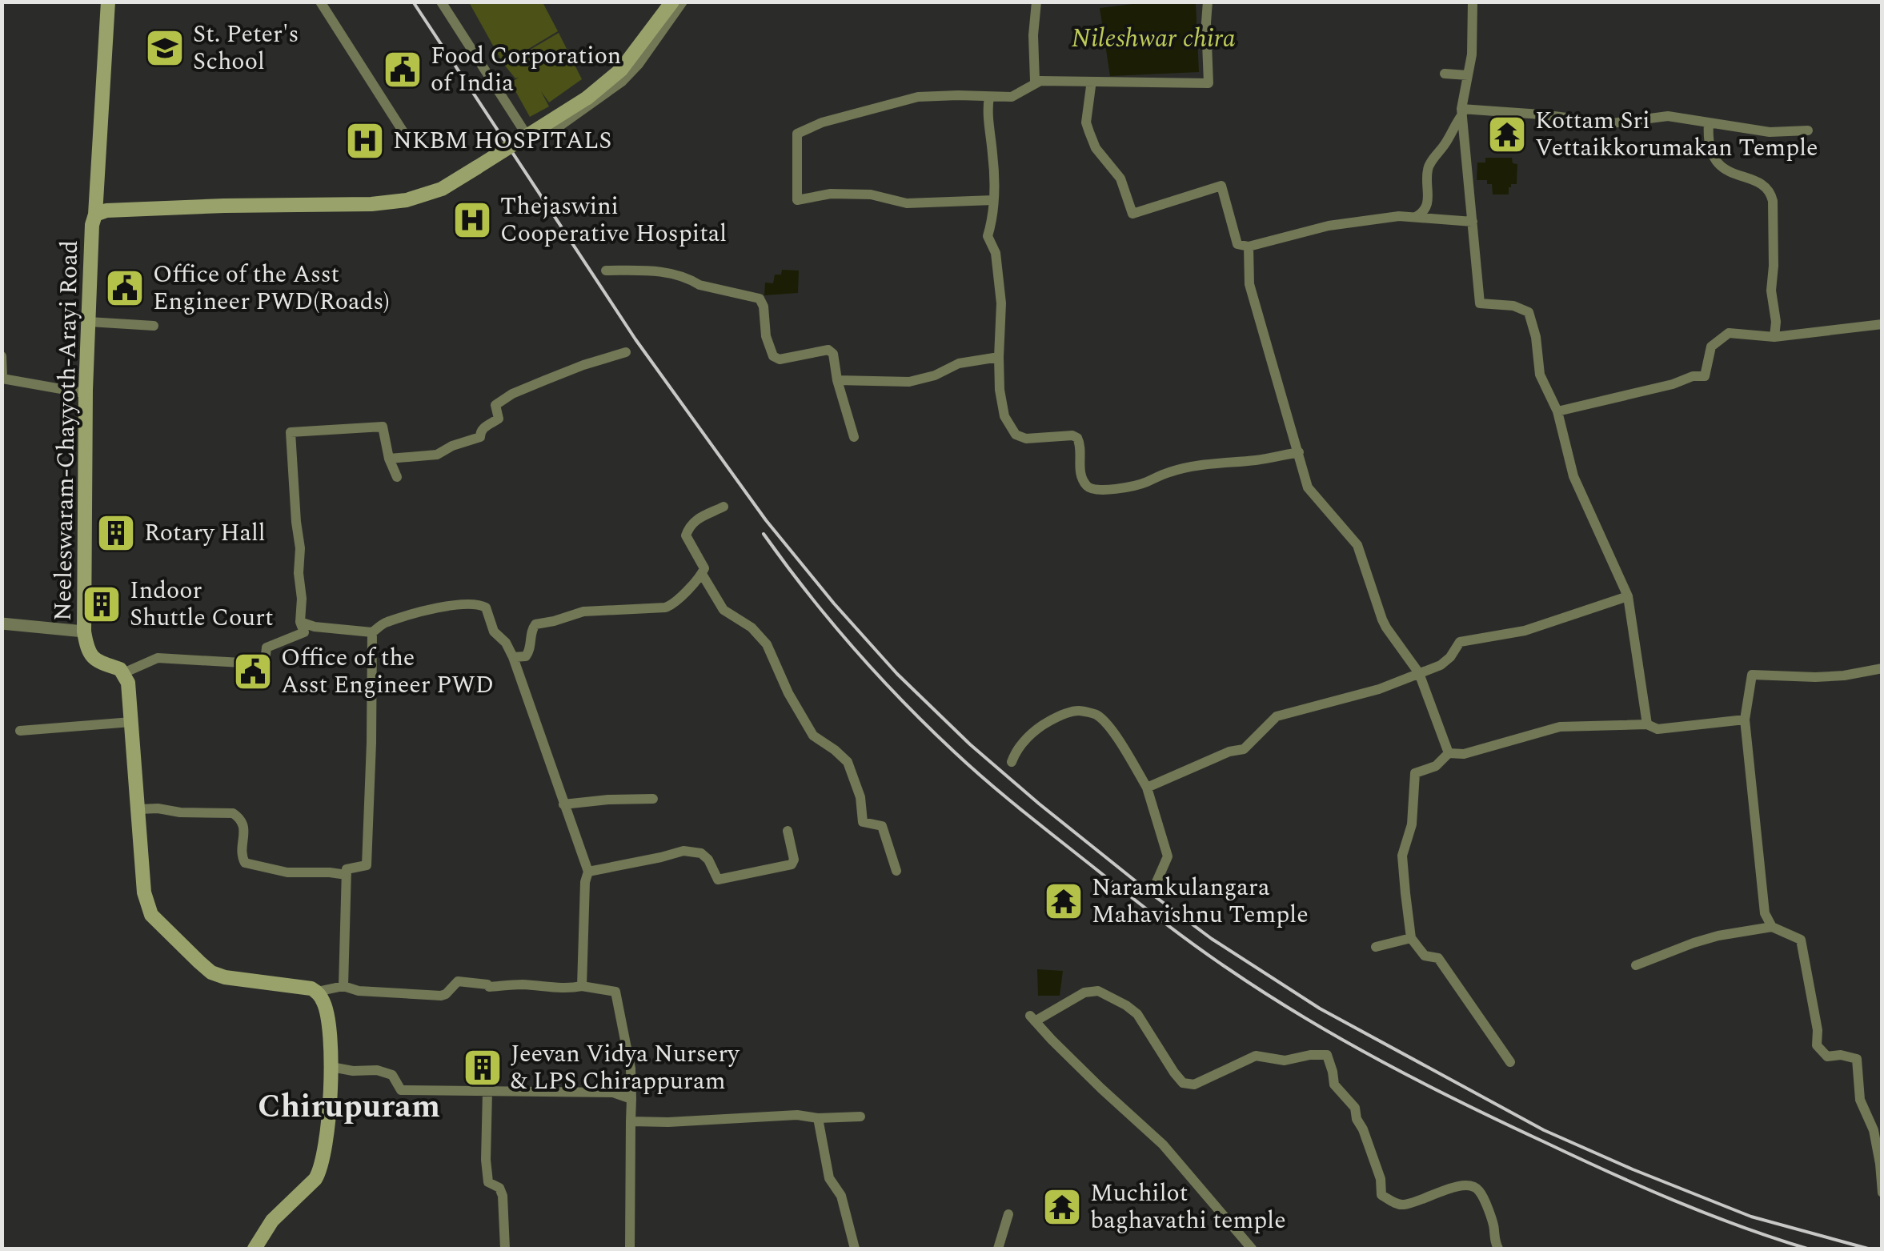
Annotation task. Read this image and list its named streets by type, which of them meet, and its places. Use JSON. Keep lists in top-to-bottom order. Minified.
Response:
{"streets":{"main road":["Neeleswaram-Chayyoth-Arayi Road"]},"districts":["Chirupuram"],"water":["Nileshwar chira"],"places":{"school or university":["St. Peter's School"],"public building":["Food Corporation of India","Office of the Asst Engineer PWD(Roads)","Office of the Asst Engineer PWD"],"temple":["Kottam Sri Vettaikkorumakan Temple","Naramkulangara Mahavishnu Temple","Muchilot baghavathi temple"],"hospital":["NKBM HOSPITALS","Thejaswini Cooperative Hospital"],"building":["Rotary Hall","Indoor Shuttle Court","Jeevan Vidya Nursery & LPS Chirappuram"]}}
